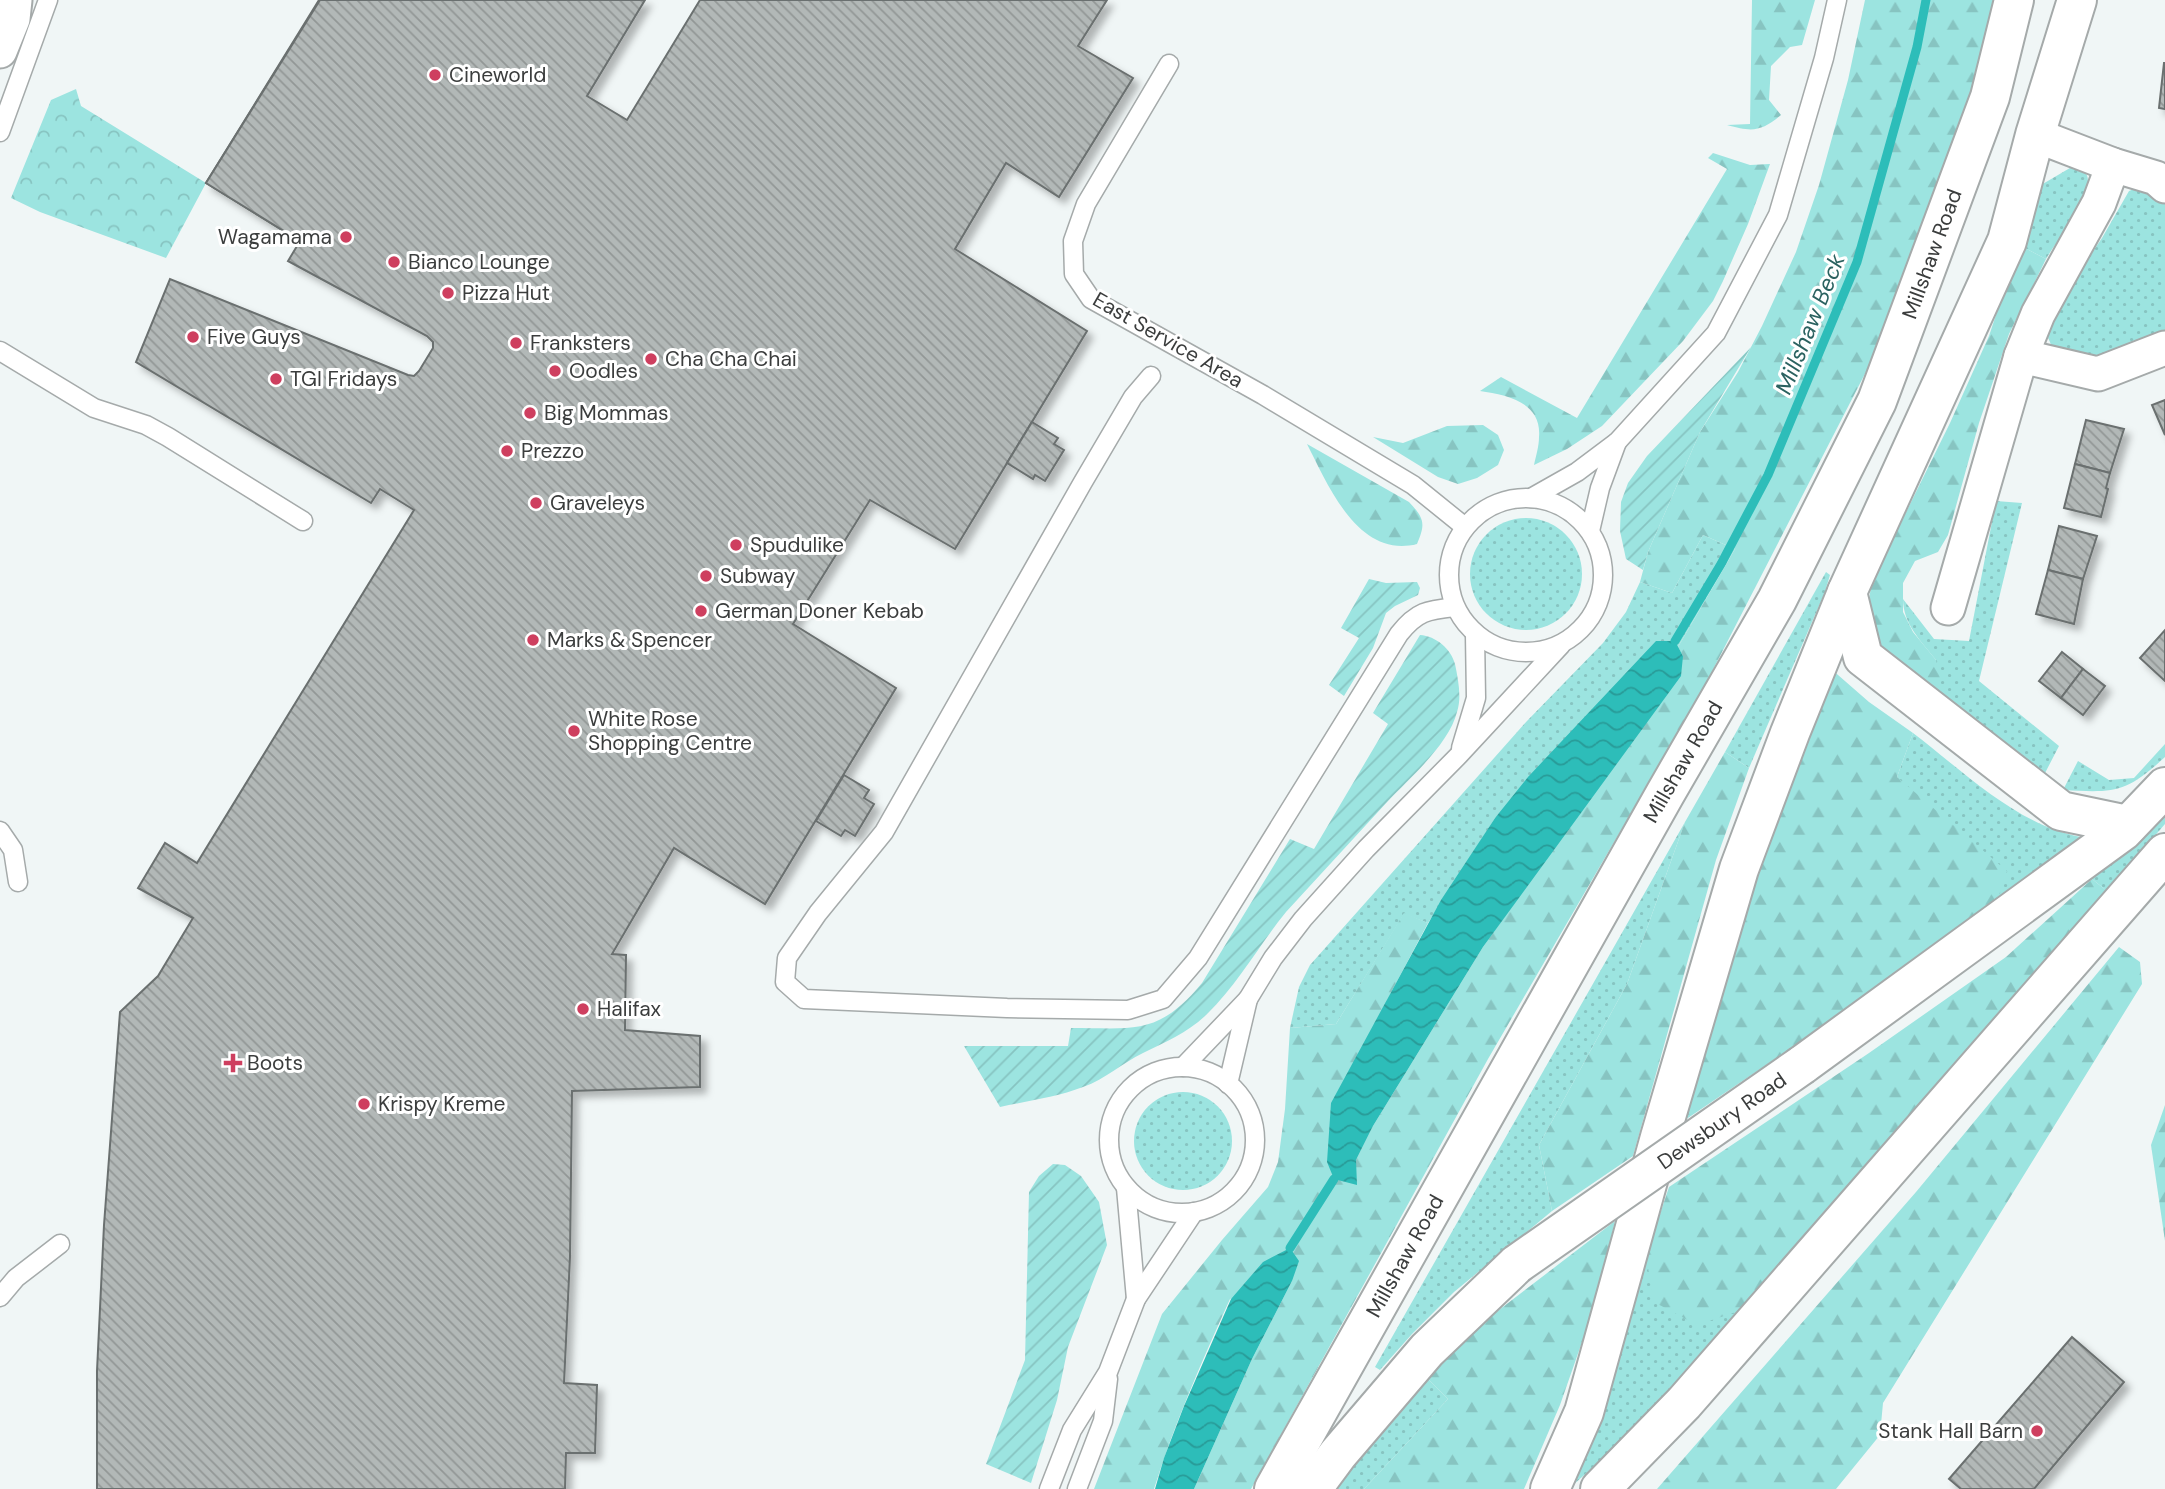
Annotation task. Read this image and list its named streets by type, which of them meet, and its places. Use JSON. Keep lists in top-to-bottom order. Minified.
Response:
{"streets":{"main road":["Millshaw Road","Dewsbury Road"],"lane":["East Service Area"]},"water":["Millshaw Beck"],"places":{"other":["Cineworld","Wagamama","Bianco Lounge","Pizza Hut","Five Guys","Franksters","Cha Cha Chai","Oodles","TGI Fridays","Big Mommas","Prezzo","Graveleys","Spudulike","Subway","German Doner Kebab","Marks & Spencer","White Rose Shopping Centre","Halifax","Krispy Kreme","Stank Hall Barn"],"health":["Boots"]}}
